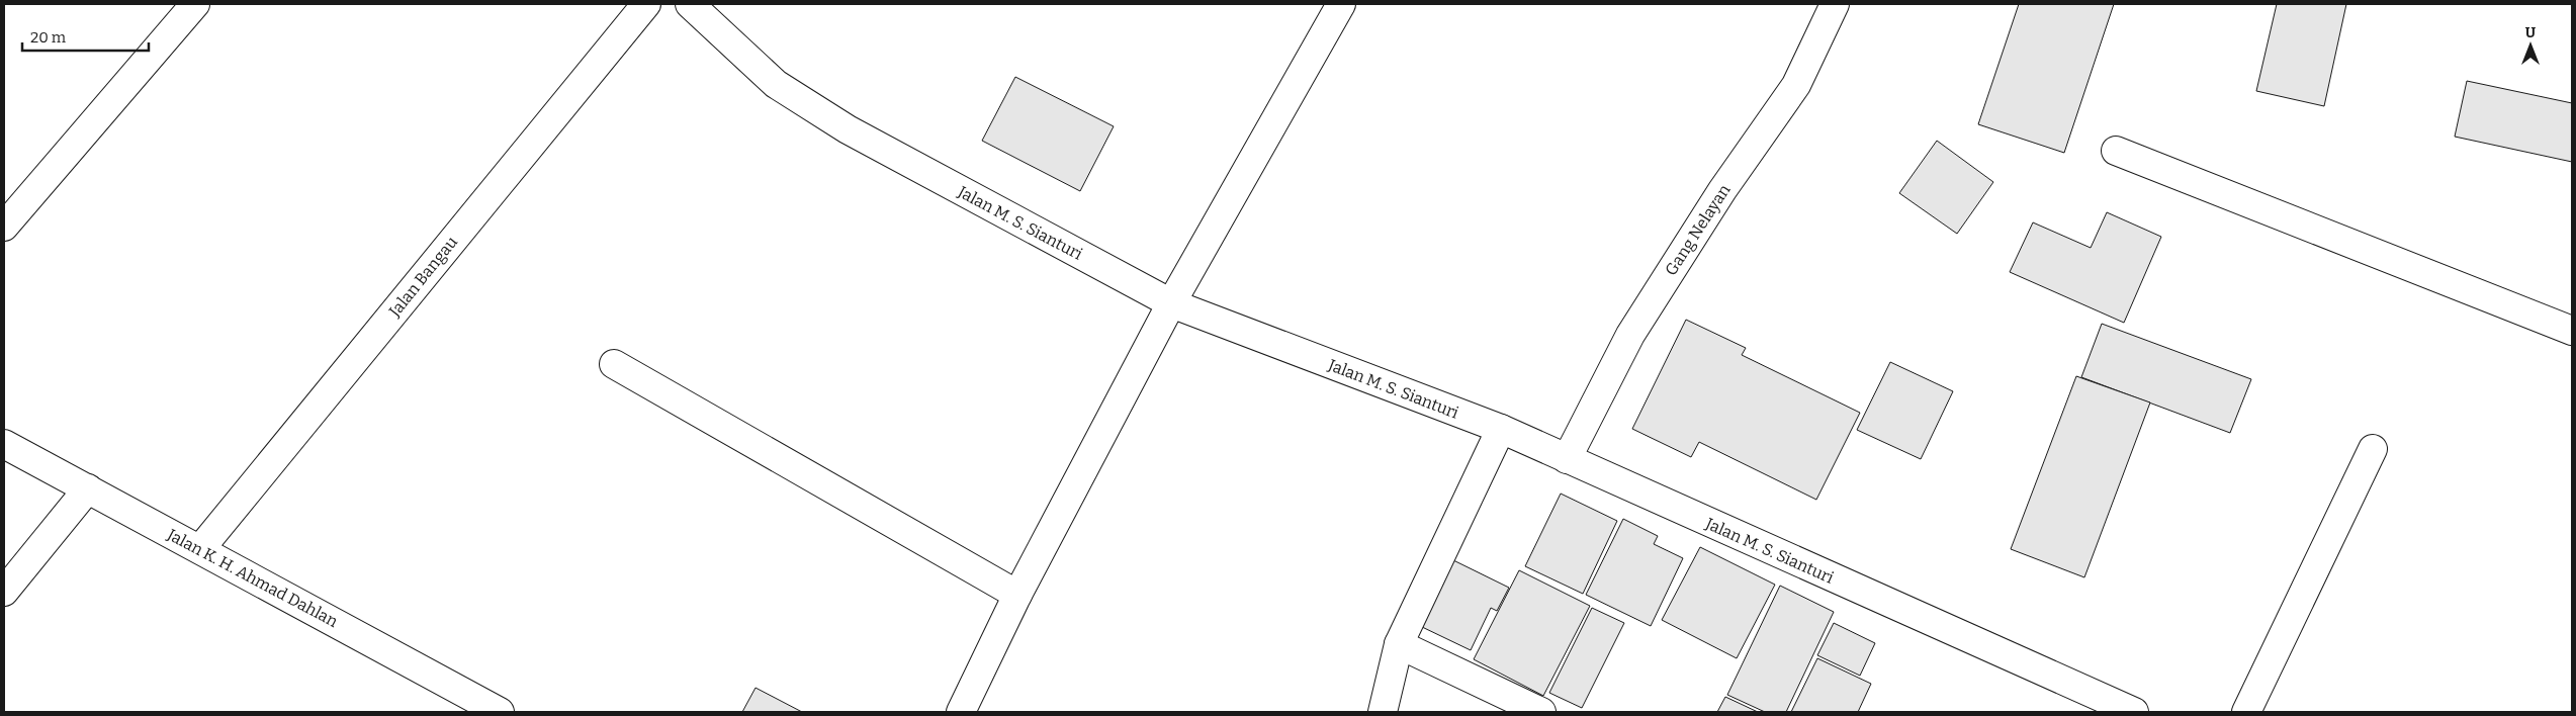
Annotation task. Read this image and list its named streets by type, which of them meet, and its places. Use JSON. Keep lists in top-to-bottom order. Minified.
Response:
{"streets":{"street":["Jalan M. S. Sianturi","Gang Nelayan","Jalan Bangau","Jalan K. H. Ahmad Dahlan"]},"crossings":[["Jalan M. S. Sianturi","Gang Nelayan"],["Jalan Bangau","Jalan K. H. Ahmad Dahlan"]],"scale_bar":"20 m","north":"top"}
